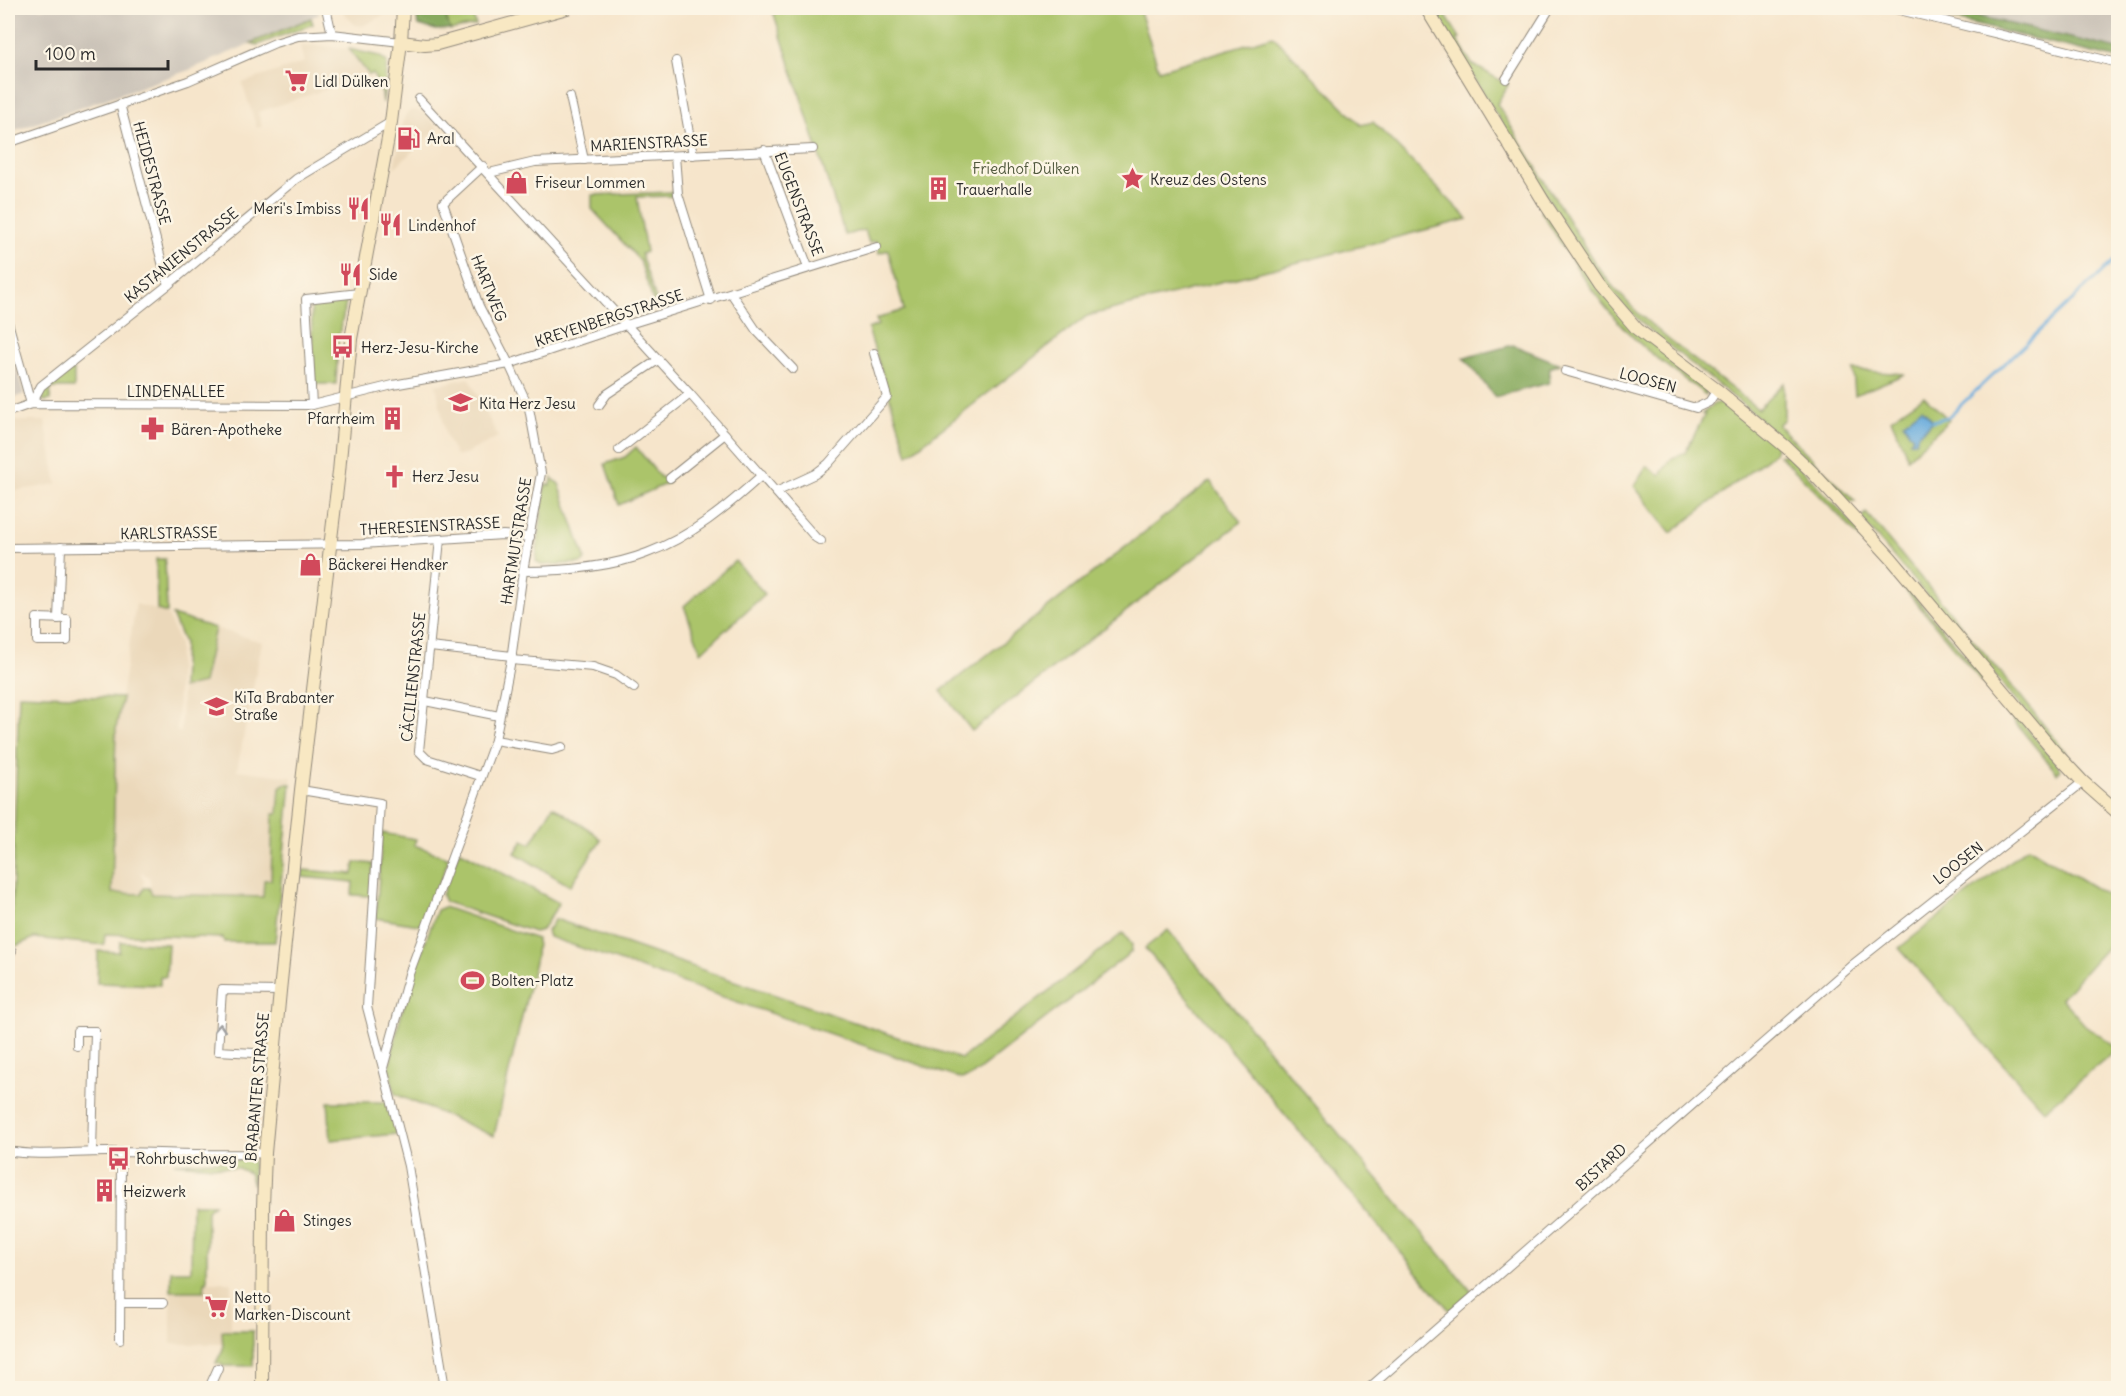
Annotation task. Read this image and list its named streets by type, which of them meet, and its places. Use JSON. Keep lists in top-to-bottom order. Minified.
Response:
{"streets":{"main road":["BRABANTER STRASSE"],"street":["MARIENSTRASSE","HEIDESTRASSE","EUGENSTRASSE","KASTANIENSTRASSE","HARTWEG","KREYENBERGSTRASSE","LOOSEN","LINDENALLEE","THERESIENSTRASSE","KARLSTRASSE","HARTMUTSTRASSE","CÄCILIENSTRASSE","BISTARD"]},"crossings":[["MARIENSTRASSE","EUGENSTRASSE"],["MARIENSTRASSE","HARTWEG"],["HEIDESTRASSE","KASTANIENSTRASSE"],["EUGENSTRASSE","KREYENBERGSTRASSE"],["KASTANIENSTRASSE","LINDENALLEE"],["KASTANIENSTRASSE","BRABANTER STRASSE"],["HARTWEG","KREYENBERGSTRASSE"],["HARTWEG","HARTMUTSTRASSE"],["KREYENBERGSTRASSE","LINDENALLEE"],["KREYENBERGSTRASSE","HARTMUTSTRASSE"],["KREYENBERGSTRASSE","BRABANTER STRASSE"],["LOOSEN","BISTARD"],["LINDENALLEE","BRABANTER STRASSE"],["THERESIENSTRASSE","KARLSTRASSE"],["THERESIENSTRASSE","HARTMUTSTRASSE"],["THERESIENSTRASSE","CÄCILIENSTRASSE"],["THERESIENSTRASSE","BRABANTER STRASSE"],["KARLSTRASSE","BRABANTER STRASSE"],["HARTMUTSTRASSE","CÄCILIENSTRASSE"]],"parks":["Friedhof Dülken"],"places":{"supermarket":["Lidl Dülken","Netto Marken-Discount"],"fuel station":["Aral"],"place":["Kreuz des Ostens"],"shop":["Friseur Lommen","Bäckerei Hendker","Stinges"],"building":["Trauerhalle","Pfarrheim","Heizwerk"],"restaurant":["Meri's Imbiss","Lindenhof","Side"],"bus stop":["Herz-Jesu-Kirche","Rohrbuschweg"],"school or university":["Kita Herz Jesu","KiTa Brabanter Straße"],"pharmacy":["Bären-Apotheke"],"church":["Herz Jesu"],"sports":["Bolten-Platz"]},"scale_bar":"100 m"}
